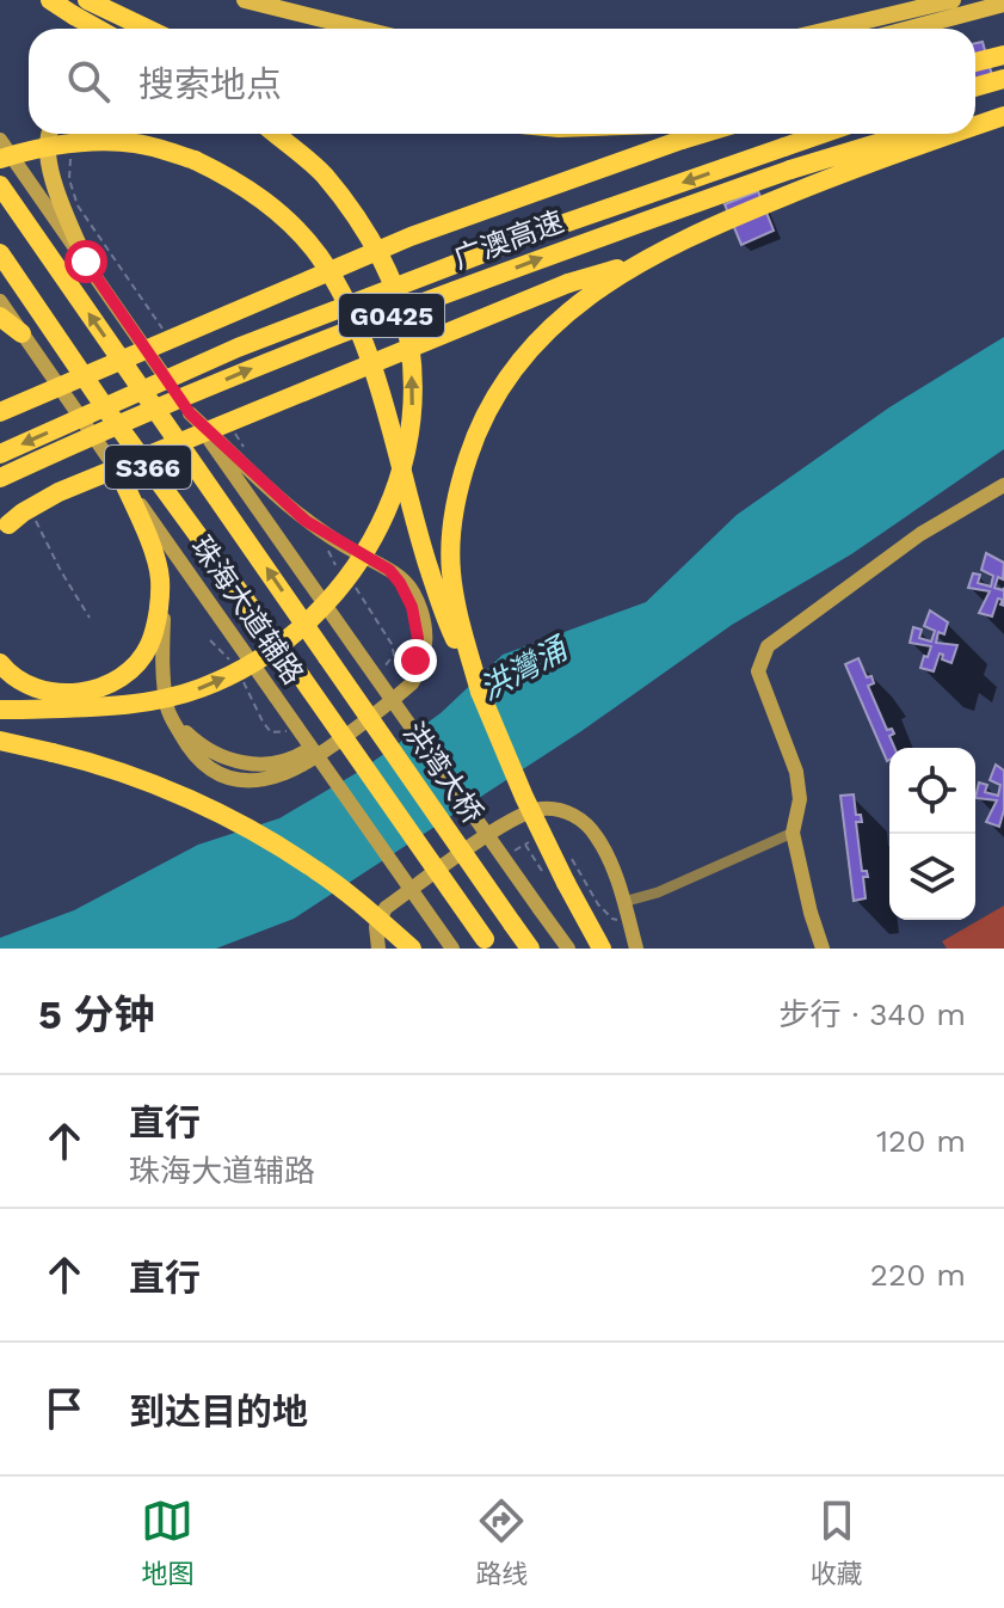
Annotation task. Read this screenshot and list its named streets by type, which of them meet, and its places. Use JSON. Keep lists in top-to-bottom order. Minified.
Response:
{"streets":{"highway":["广澳高速","G0425","S366","洪湾大桥"],"main road":["珠海大道辅路"]},"water":["洪灣涌"],"page":{"search":"搜索地点","heading":["5 分钟","步行 · 340 m"],"list":[["直行","珠海大道辅路","120 m"],["直行","220 m"],"到达目的地"],"nav":["地图","路线","收藏"]}}
